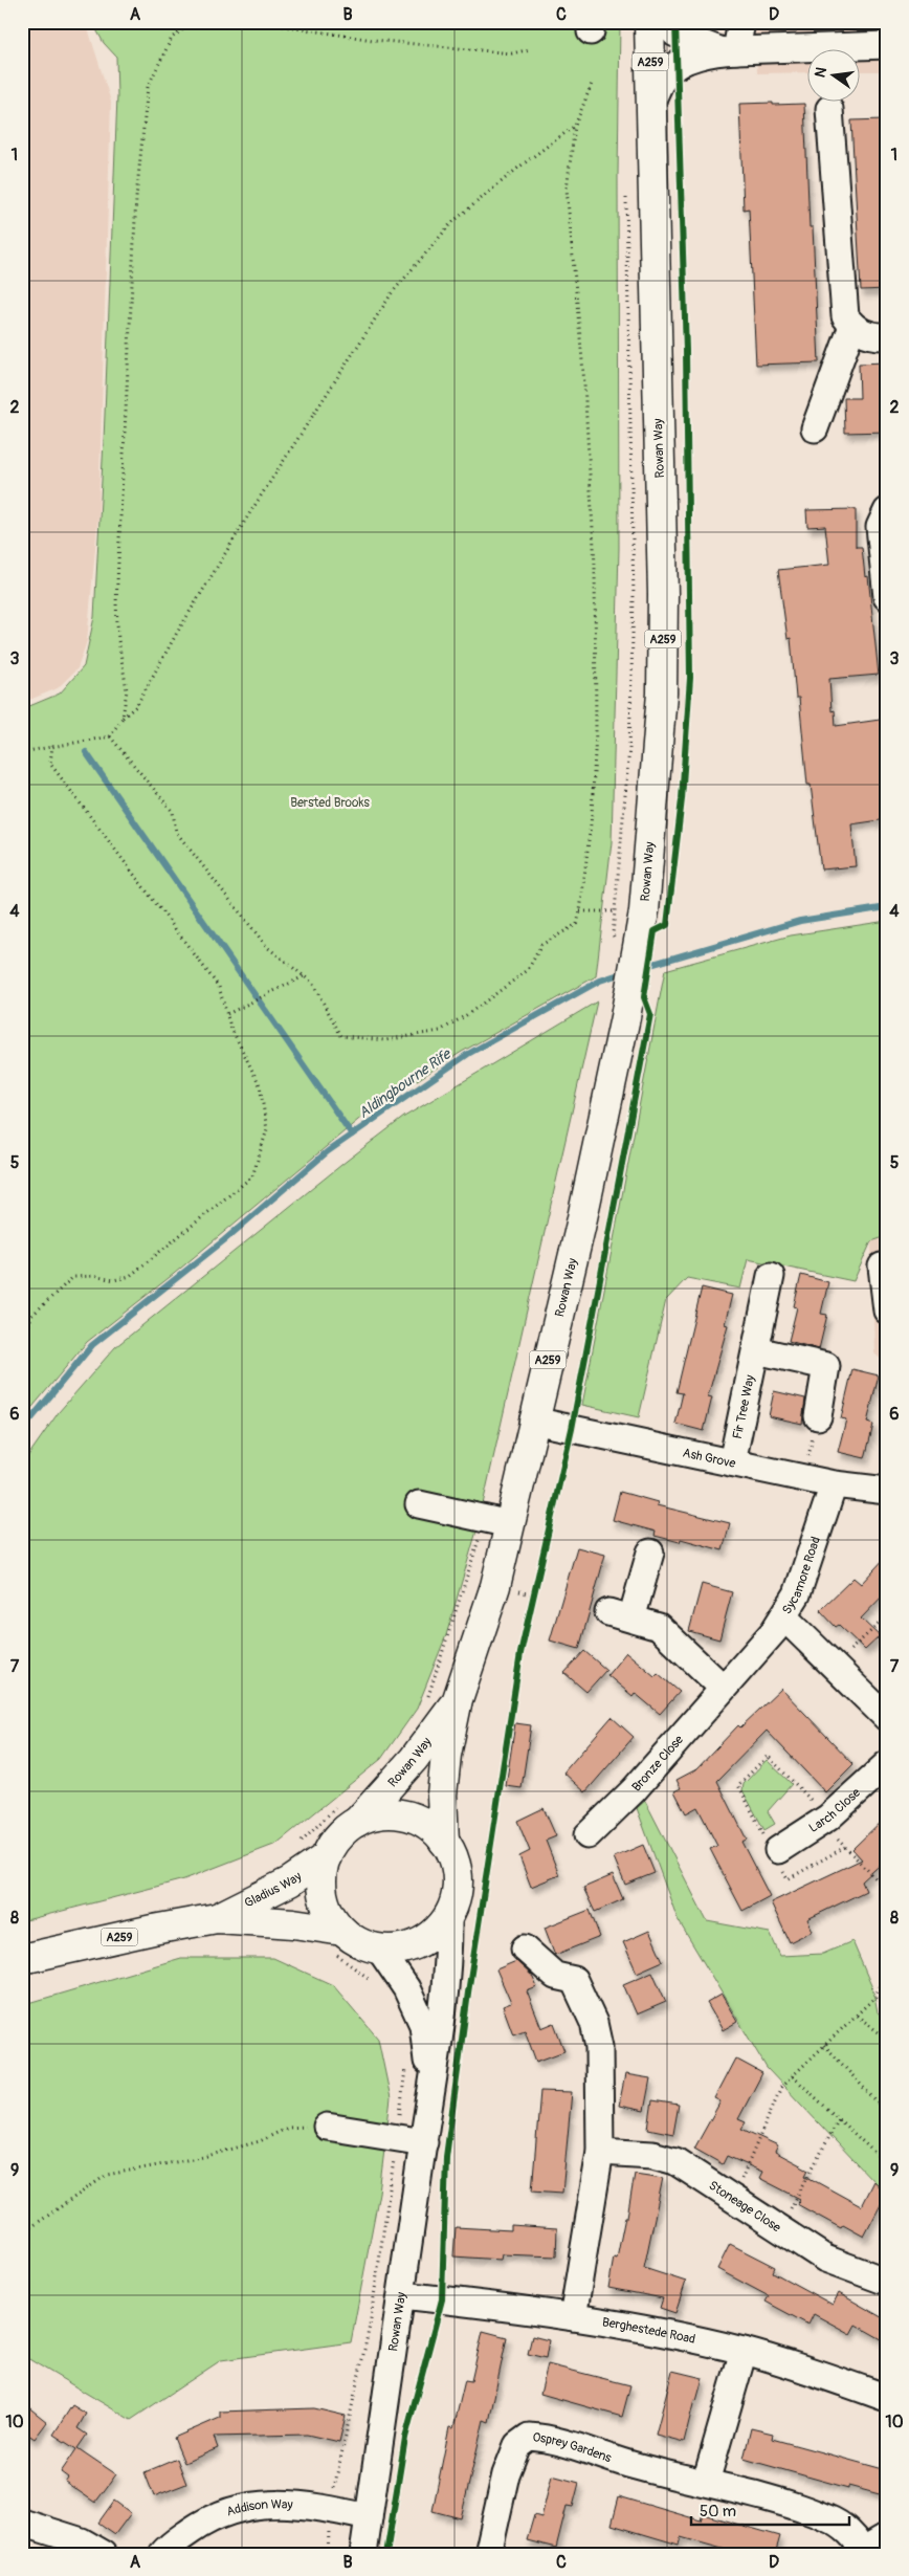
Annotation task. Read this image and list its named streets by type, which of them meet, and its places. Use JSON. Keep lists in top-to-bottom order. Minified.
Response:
{"streets":{"highway":["A259","Rowan Way","Gladius Way"],"street":["Fir Tree Way","Ash Grove","Sycamore Road","Bronze Close","Larch Close","Stoneage Close","Berghestede Road","Osprey Gardens","Addison Way"]},"crossings":[["Rowan Way","Ash Grove"],["Rowan Way","Gladius Way"],["Rowan Way","Berghestede Road"],["Rowan Way","Addison Way"],["Fir Tree Way","Ash Grove"],["Ash Grove","Sycamore Road"],["Sycamore Road","Bronze Close"]],"water":["Aldingbourne Rife"],"parks":["Bersted Brooks"],"scale_bar":"50 m","north":"left","grid":{"columns":["A","B","C","D"],"rows":["1","2","3","4","5","6","7","8","9","10"]}}
